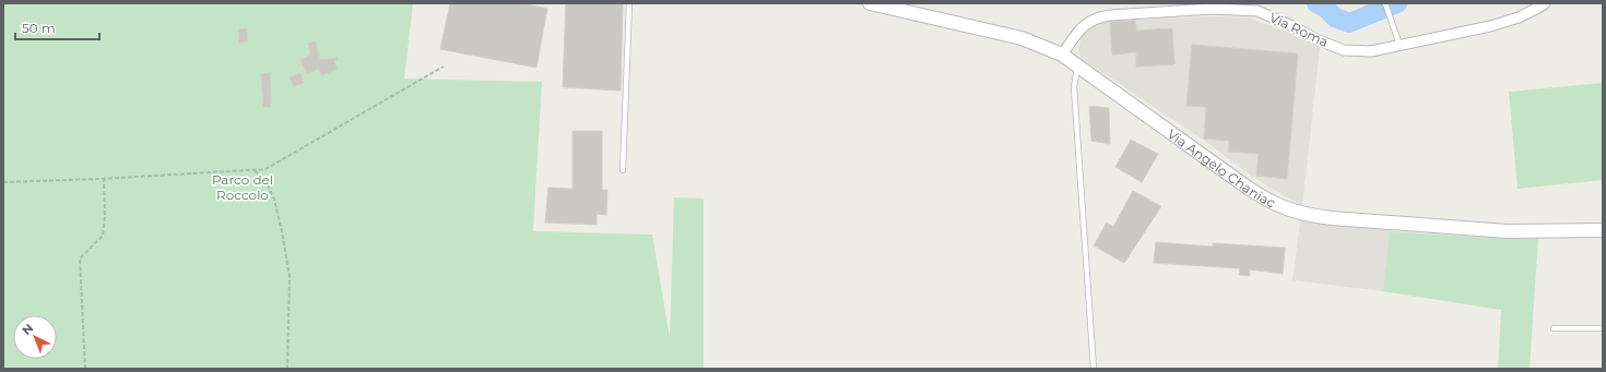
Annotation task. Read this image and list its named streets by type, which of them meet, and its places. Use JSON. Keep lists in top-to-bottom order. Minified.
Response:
{"streets":{"street":["Via Roma","Via Angelo Chaniac"]},"crossings":[["Via Roma","Via Angelo Chaniac"]],"parks":["Parco del Roccolo"],"scale_bar":"50 m","north":"top left"}
